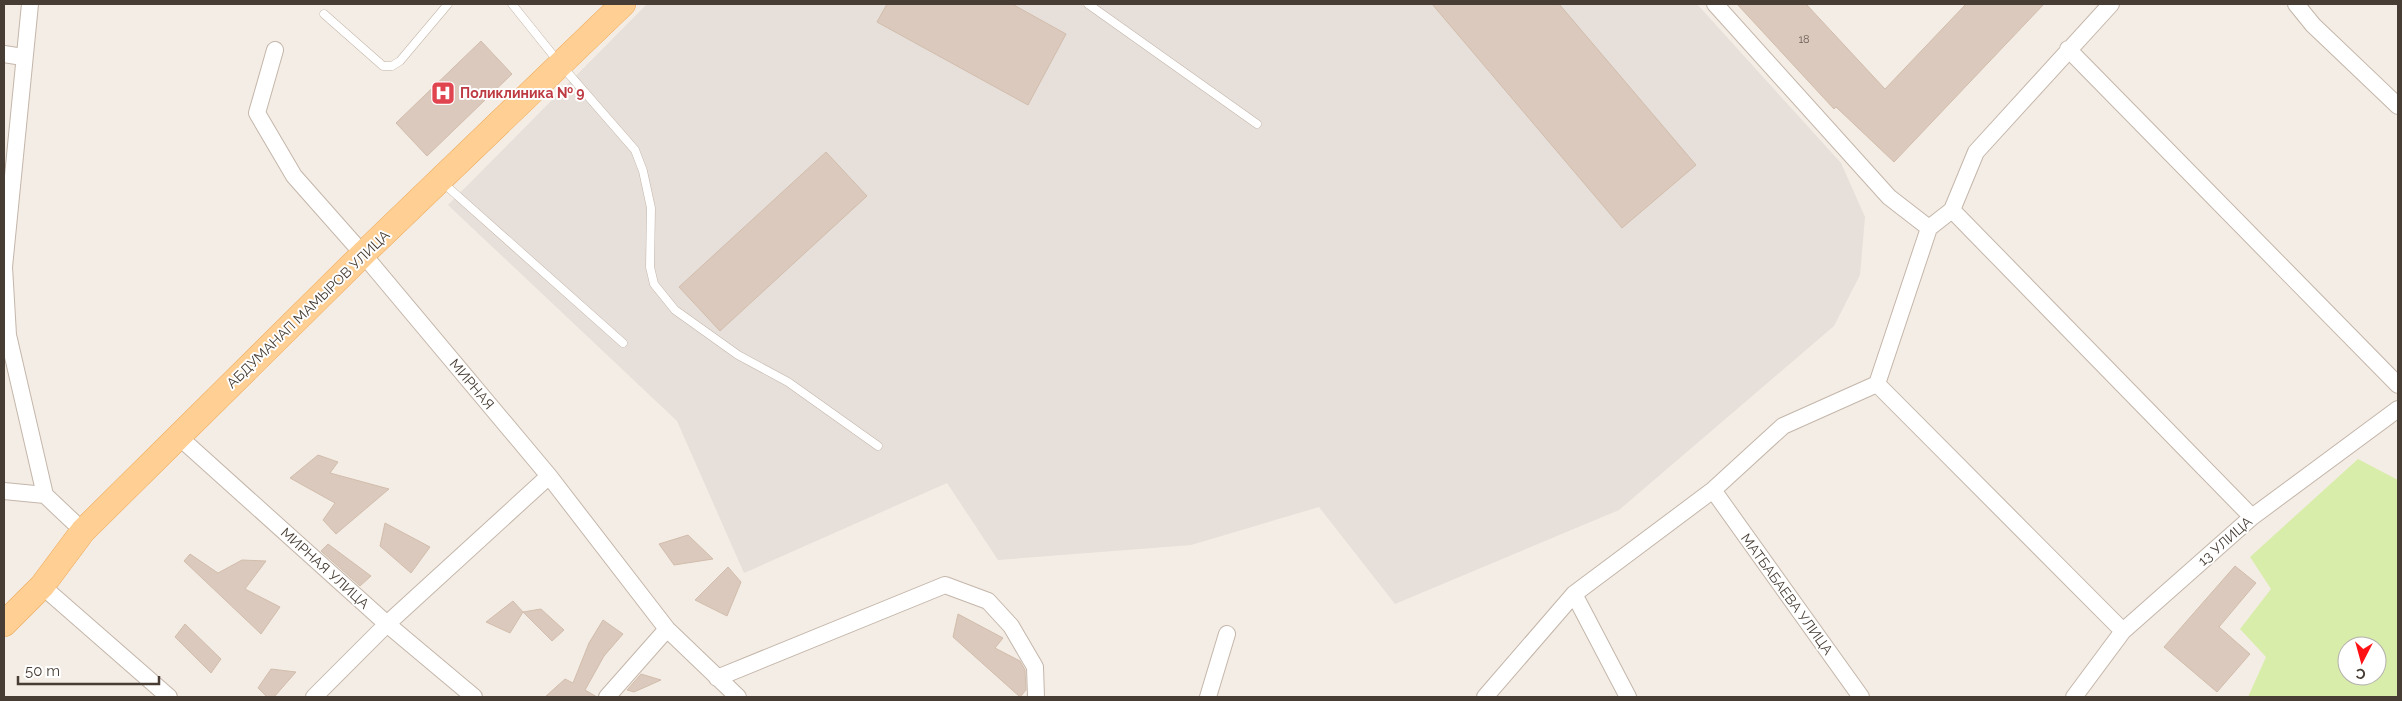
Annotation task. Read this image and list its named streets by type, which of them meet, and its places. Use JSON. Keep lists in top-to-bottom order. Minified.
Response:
{"streets":{"main road":["АБДУМАНАП МАМЫРОВ УЛИЦА"],"street":["МИРНАЯ","13 УЛИЦА","МИРНАЯ УЛИЦА","МАТБАБАЕВА УЛИЦА"]},"crossings":[["АБДУМАНАП МАМЫРОВ УЛИЦА","МИРНАЯ"],["АБДУМАНАП МАМЫРОВ УЛИЦА","МИРНАЯ УЛИЦА"]],"places":{"hospital":["Поликлиника № 9"]},"house_numbers":["18"],"scale_bar":"50 m","north":"bottom"}
